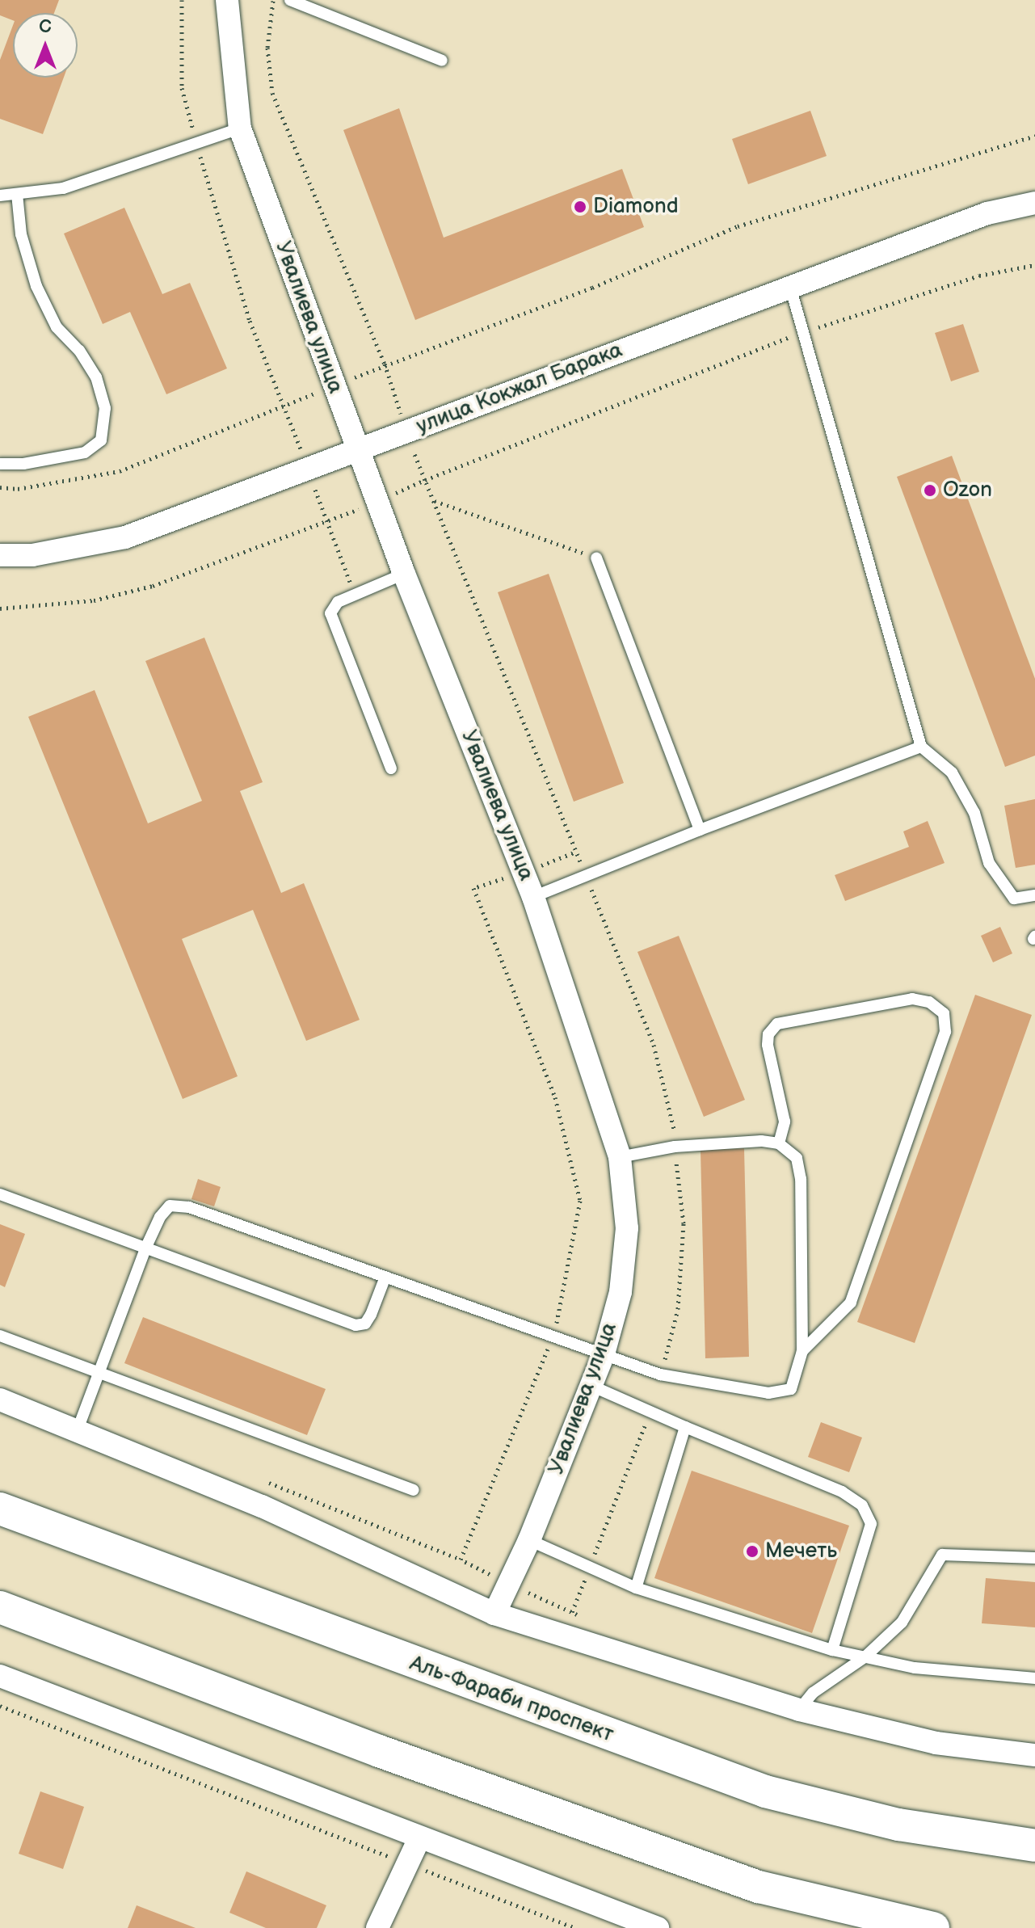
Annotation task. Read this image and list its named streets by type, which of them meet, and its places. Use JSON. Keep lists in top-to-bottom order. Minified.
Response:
{"streets":{"street":["Увалиева улица","улица Кокжал Барака","Аль-Фараби проспект"]},"crossings":[["Увалиева улица","улица Кокжал Барака"]],"places":["Diamond","Ozon","Мечеть"],"north":"top"}
